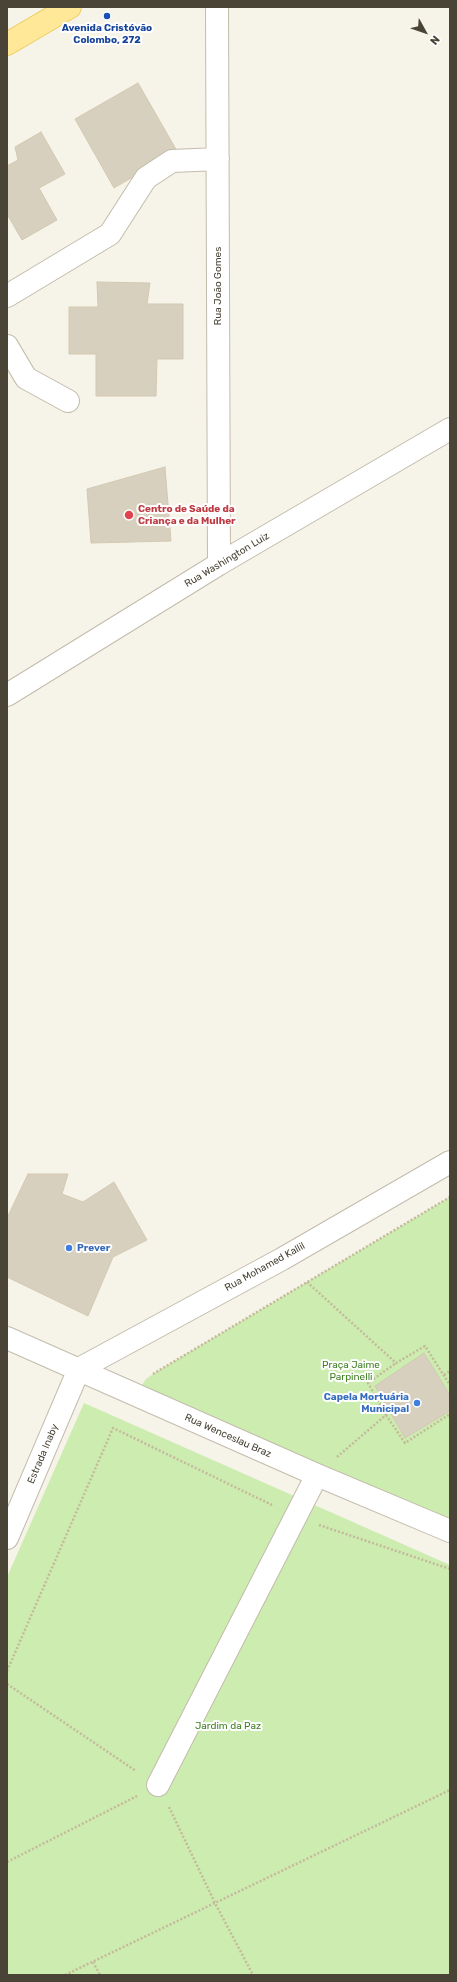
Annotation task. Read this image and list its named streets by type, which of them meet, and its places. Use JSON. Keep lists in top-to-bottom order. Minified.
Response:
{"streets":{"street":["Rua João Gomes","Rua Washington Luiz","Rua Mohamed Kallil","Rua Wenceslau Braz","Estrada Inaby"]},"crossings":[["Rua João Gomes","Rua Washington Luiz"],["Rua Mohamed Kallil","Rua Wenceslau Braz"],["Rua Mohamed Kallil","Estrada Inaby"],["Rua Wenceslau Braz","Estrada Inaby"]],"parks":["Praça Jaime Parpinelli","Jardim da Paz"],"places":["Avenida Cristóvão Colombo, 272","Centro de Saúde da Criança e da Mulher","Prever","Capela Mortuária Municipal"],"north":"bottom right"}
